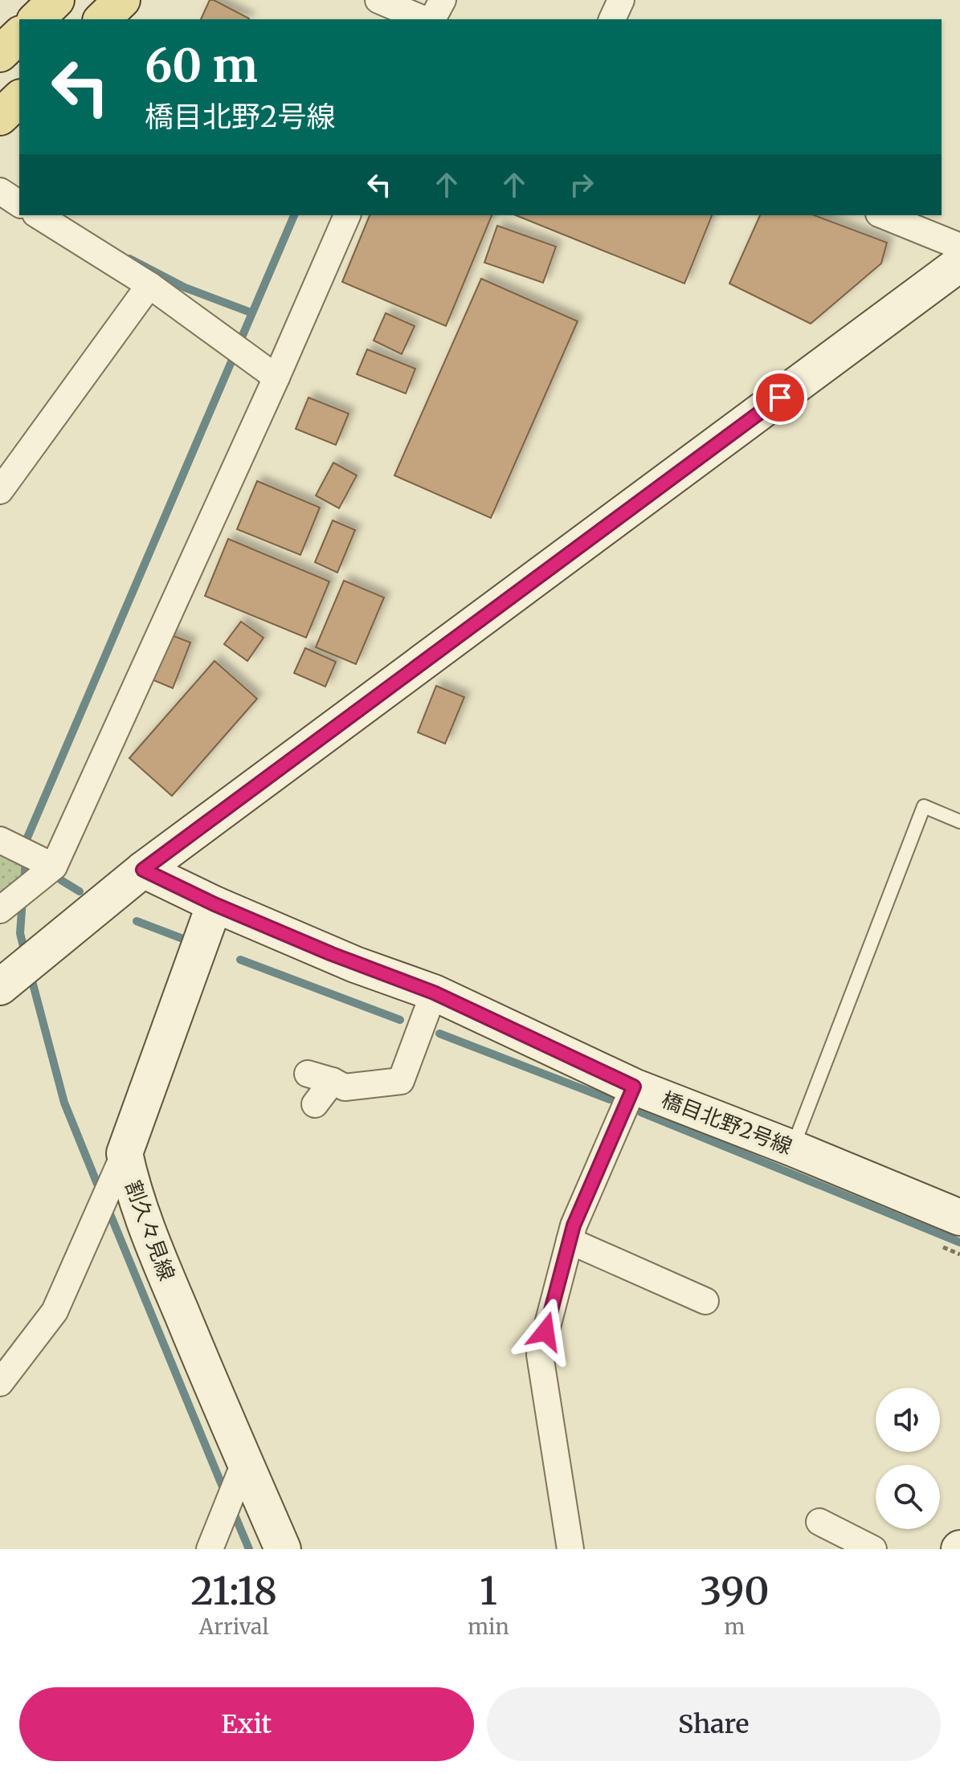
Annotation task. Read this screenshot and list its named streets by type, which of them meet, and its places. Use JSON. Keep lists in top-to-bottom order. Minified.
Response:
{"streets":{"street":["橋目北野2号線","割久々見線"]},"crossings":[["橋目北野2号線","割久々見線"]],"page":{"turn":["60 m","橋目北野2号線"],"eta":["21:18","Arrival","1","min","390","m"],"buttons":["Exit","Share"]}}
